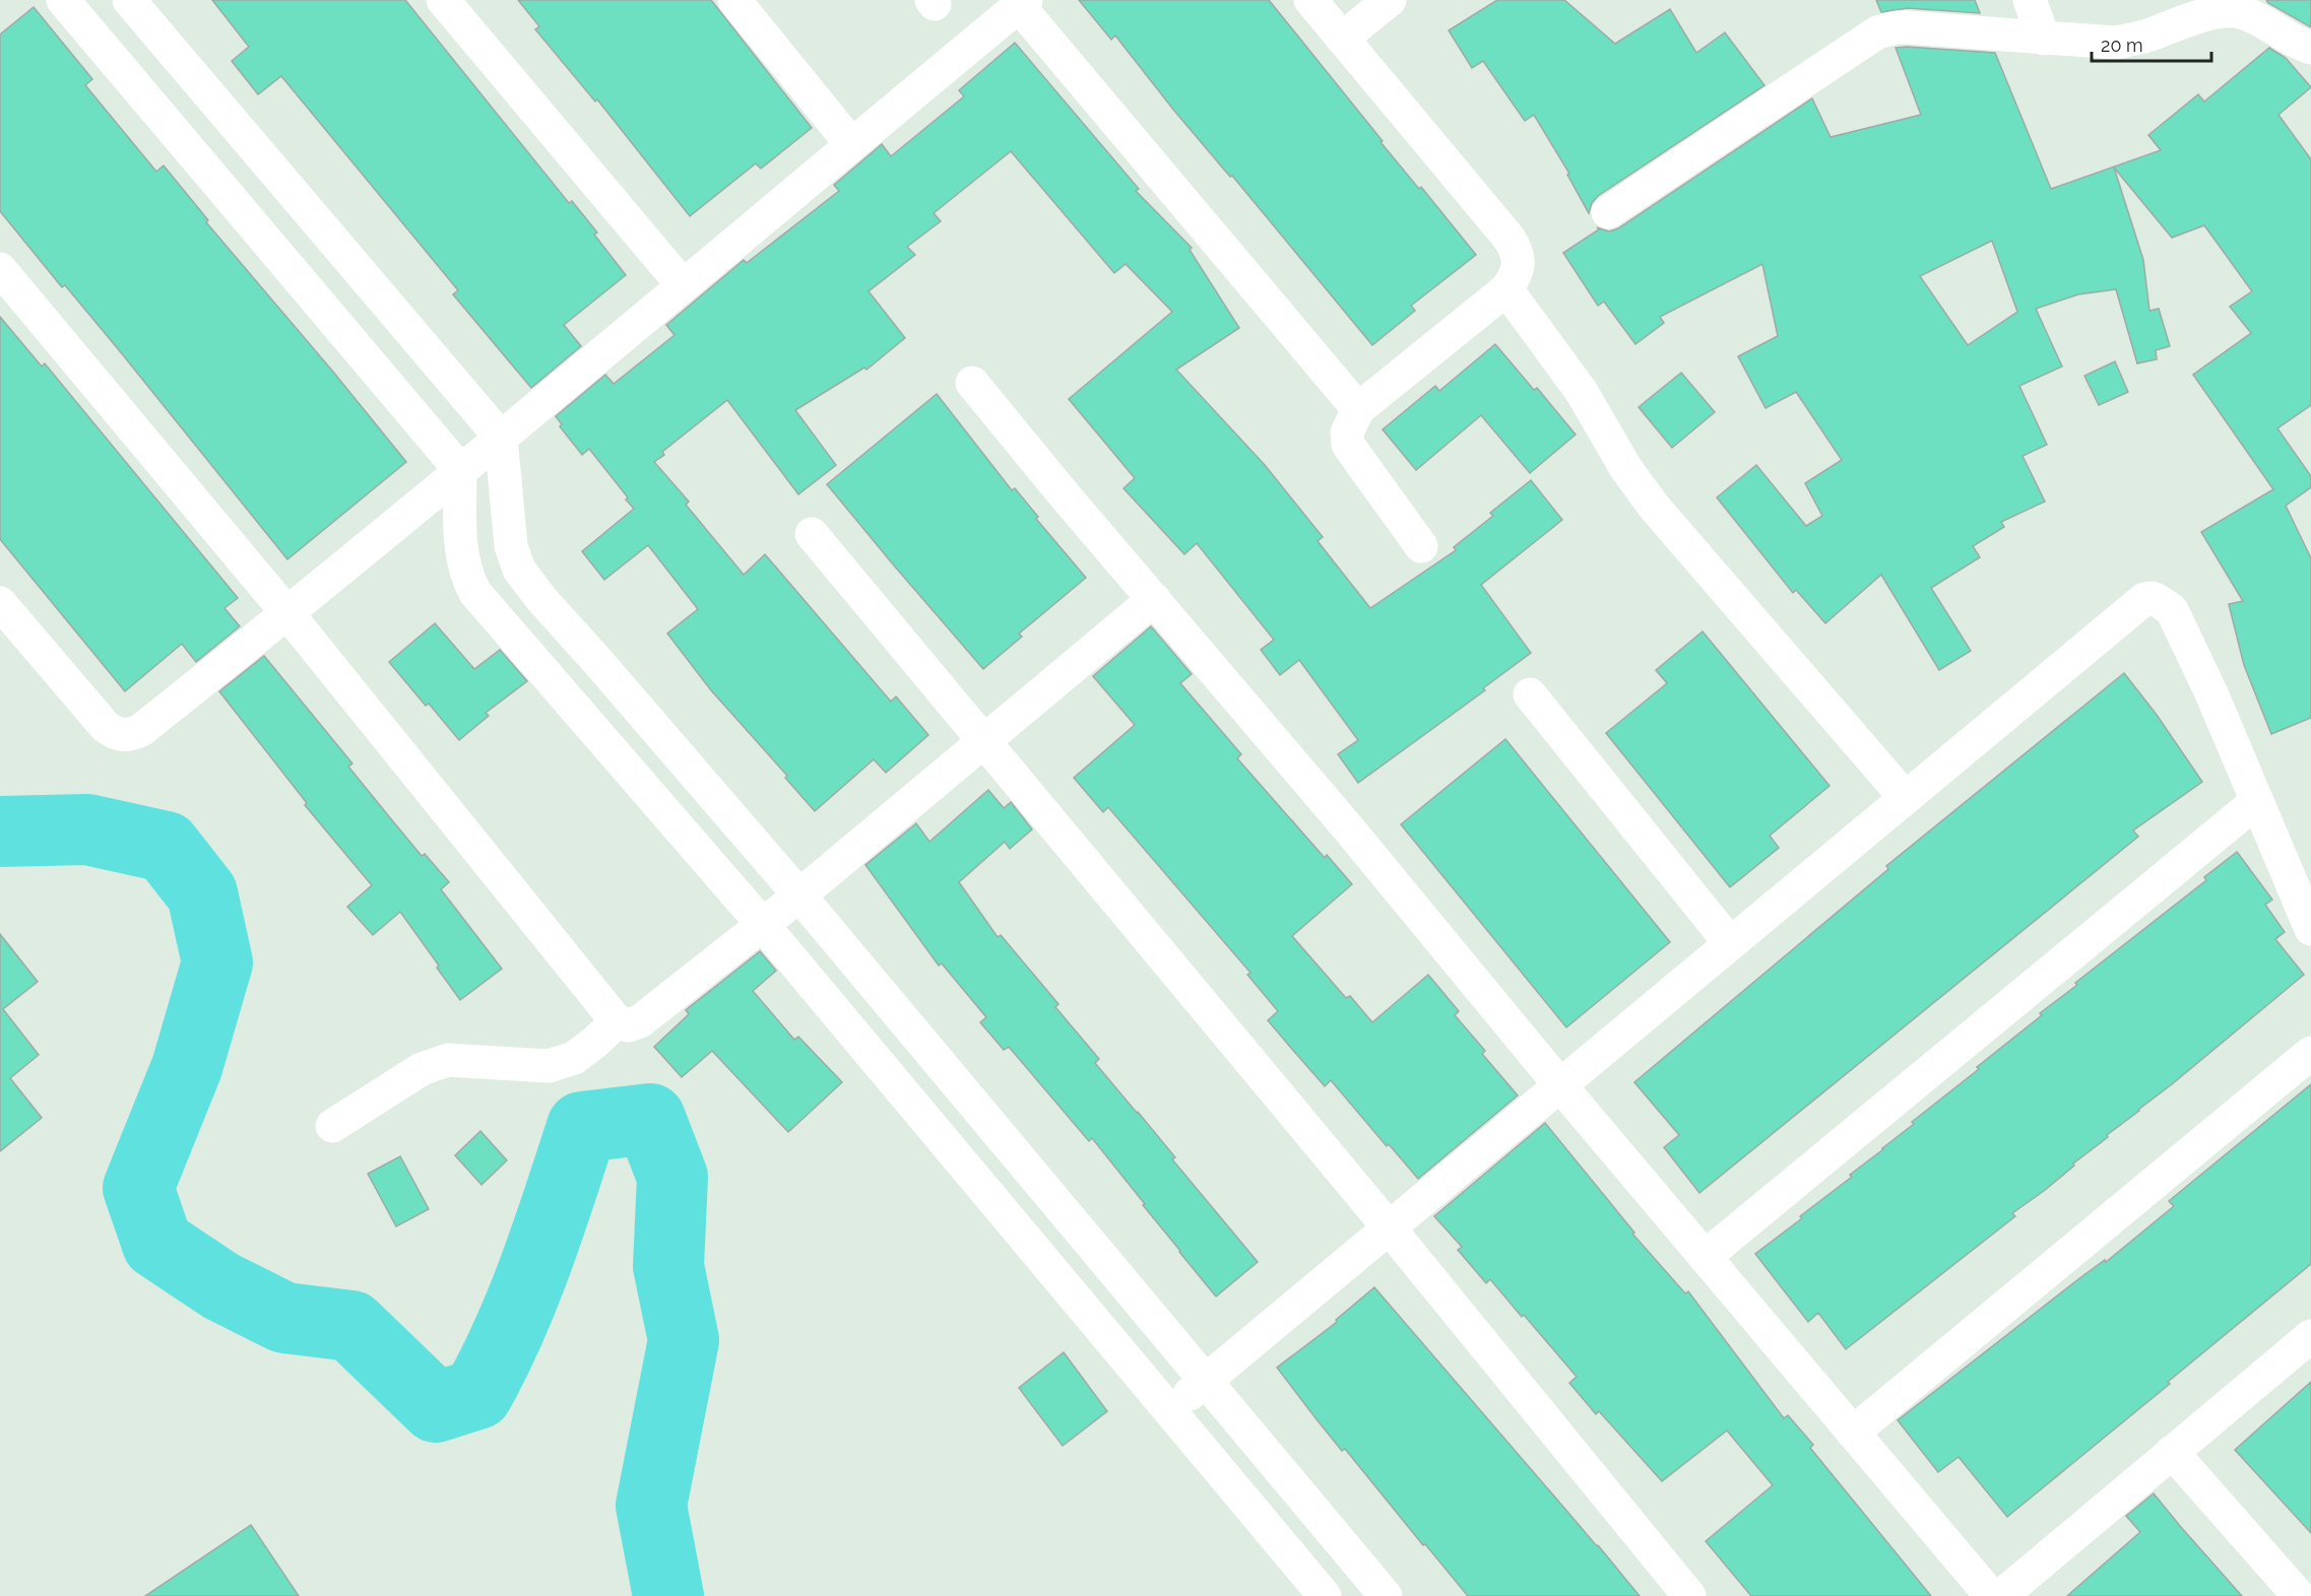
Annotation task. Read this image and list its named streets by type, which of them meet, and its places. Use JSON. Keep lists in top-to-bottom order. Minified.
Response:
{"scale_bar":"20 m"}
